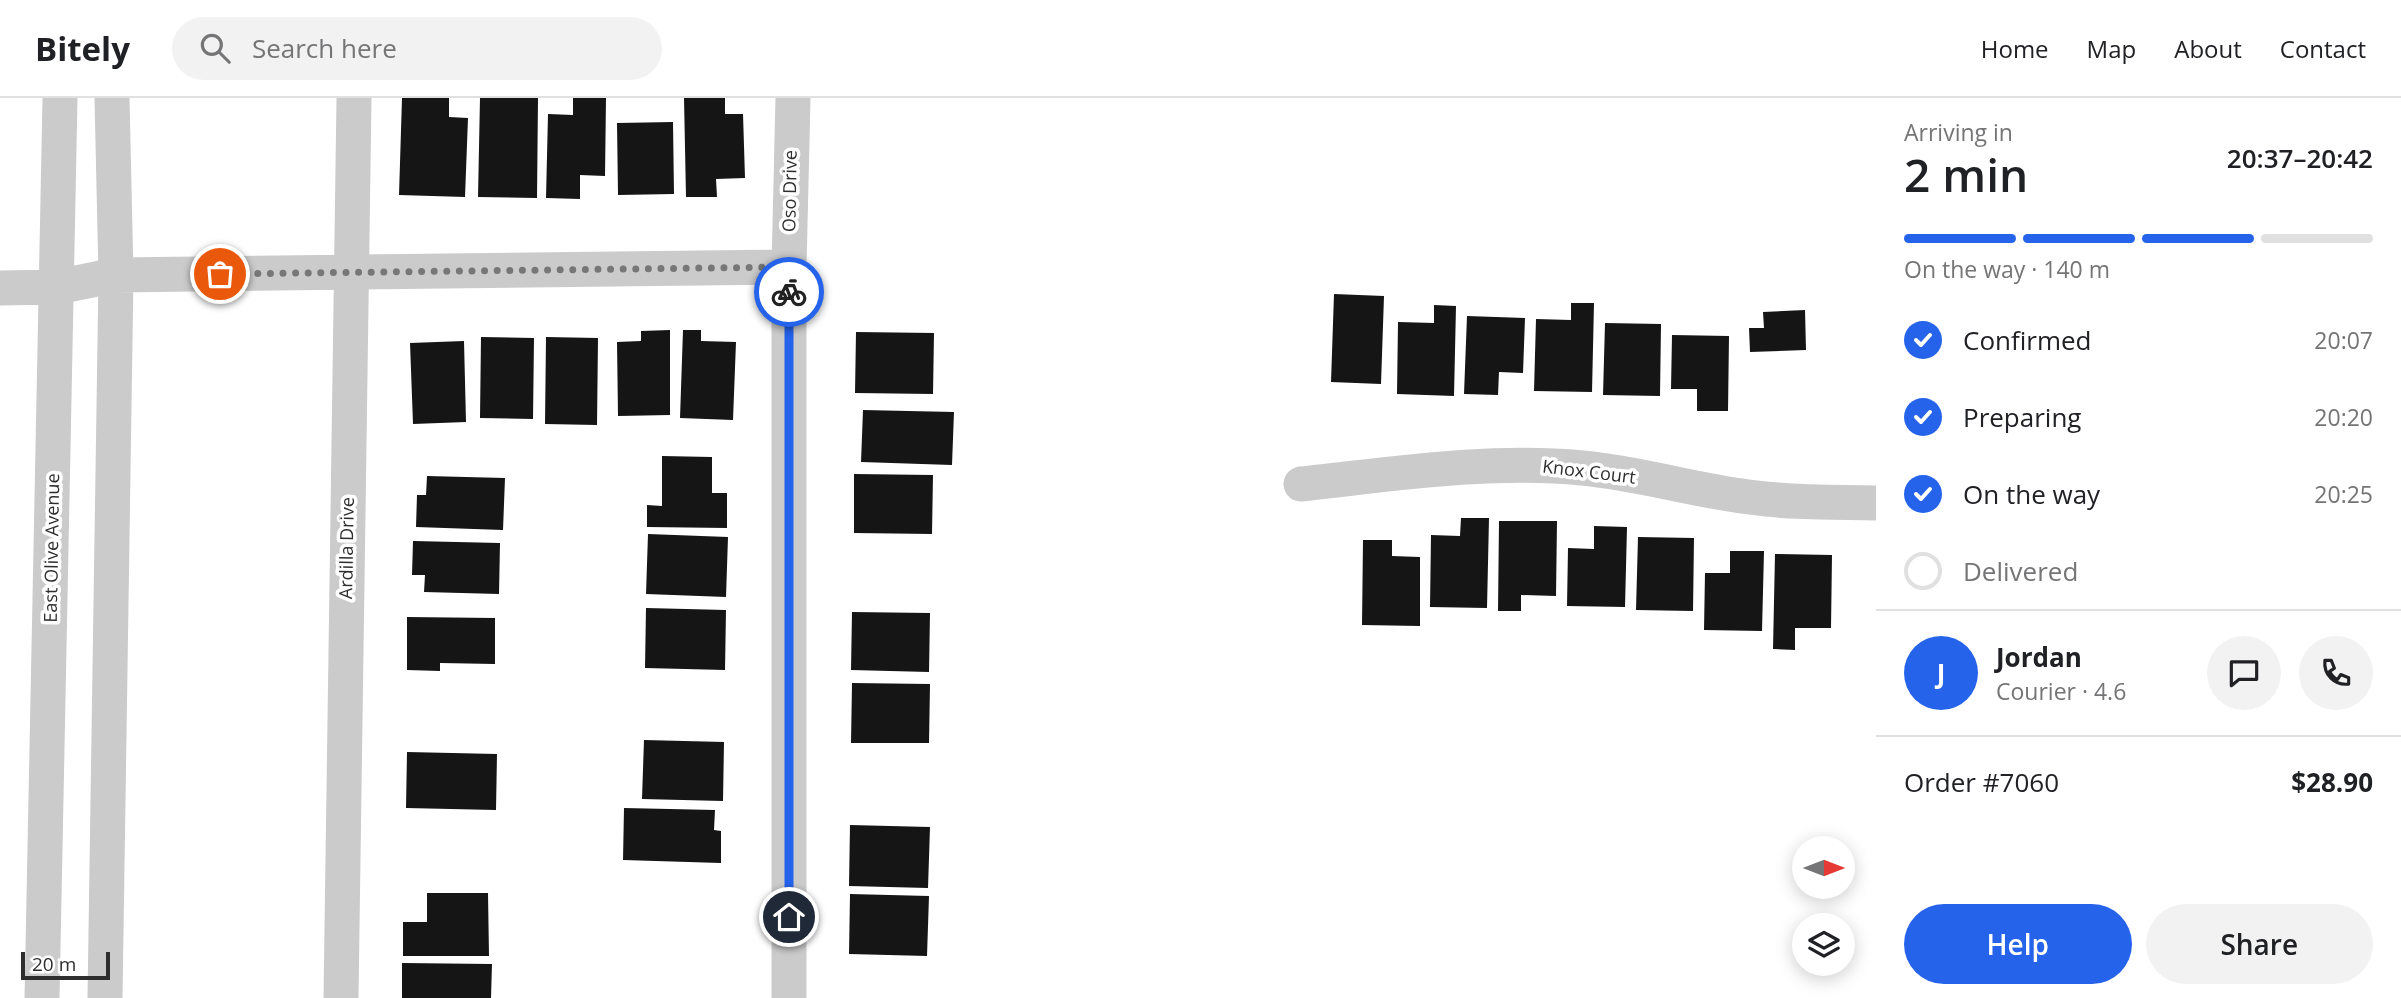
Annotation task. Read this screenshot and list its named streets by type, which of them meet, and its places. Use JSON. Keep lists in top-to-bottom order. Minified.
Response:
{"streets":{"street":["Oso Drive","Knox Court","East Olive Avenue","Ardilla Drive"]},"scale_bar":"20 m","north":"right","page":{"header":"Bitely","search":"Search here","nav":["Home","Map","About","Contact"],"heading":["2 min","Arriving in","20:37–20:42"],"panel":["Jordan","Courier · 4.6","Order #7060","$28.90"],"bar":"On the way · 140 m","list":[["Confirmed","20:07"],["Preparing","20:20"],["On the way","20:25"],"Delivered"],"round":"J","buttons":["Help","Share"],"scale":"20 m"}}
